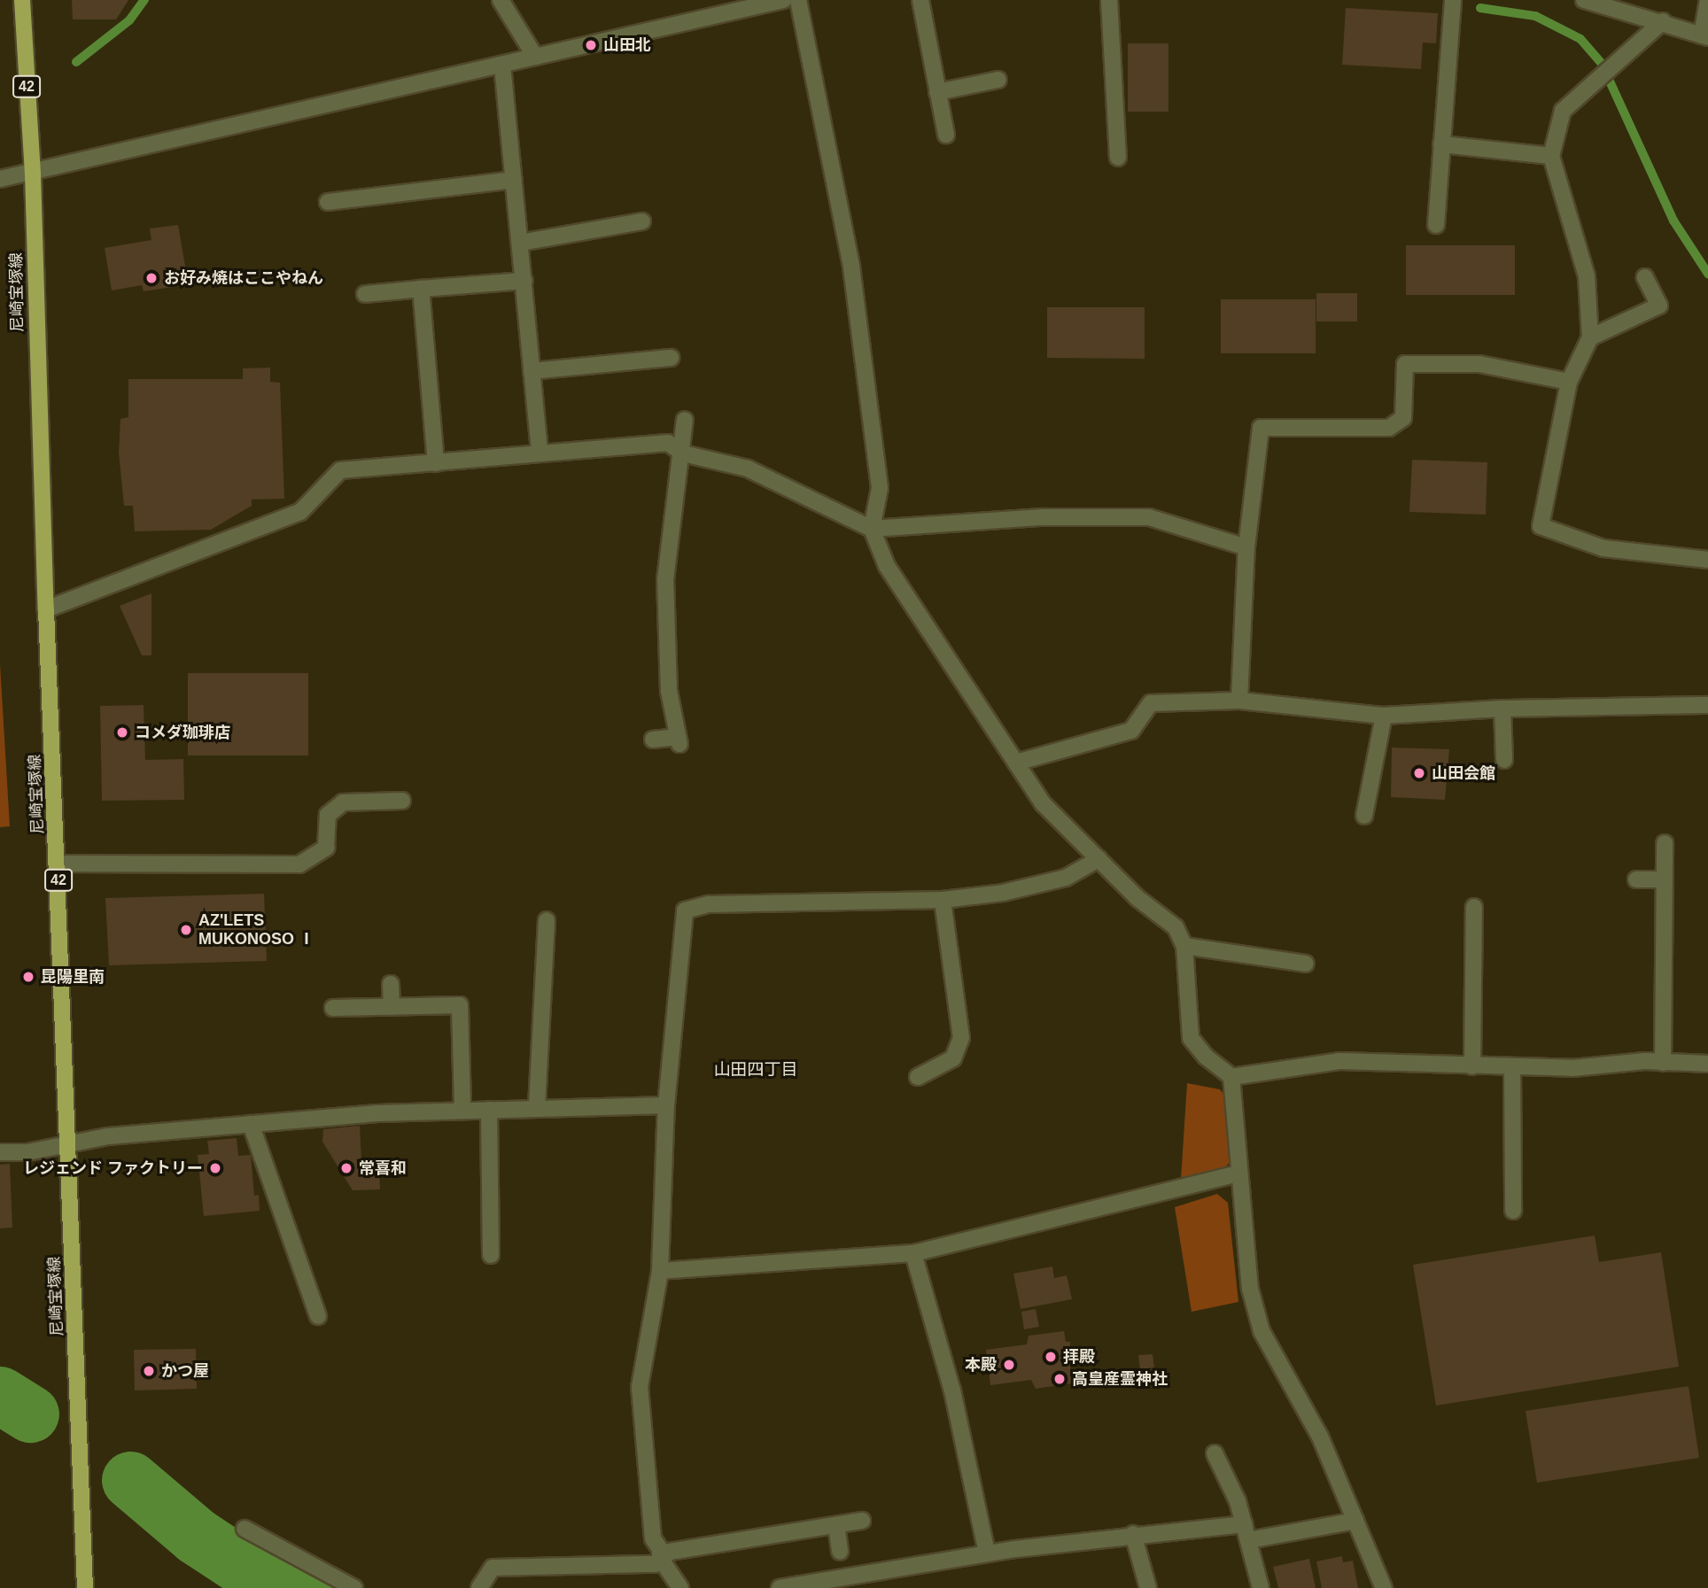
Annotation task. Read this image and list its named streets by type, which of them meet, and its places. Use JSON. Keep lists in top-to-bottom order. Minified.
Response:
{"streets":{"main road":["42","尼崎宝塚線"]},"districts":["山田四丁目"],"places":["山田北","お好み焼はここやねん","コメダ珈琲店","山田会館","AZ'LETS MUKONOSO Ⅰ","昆陽里南","レジェンド ファクトリー","常喜和","拝殿","本殿","かつ屋","高皇産霊神社"]}
